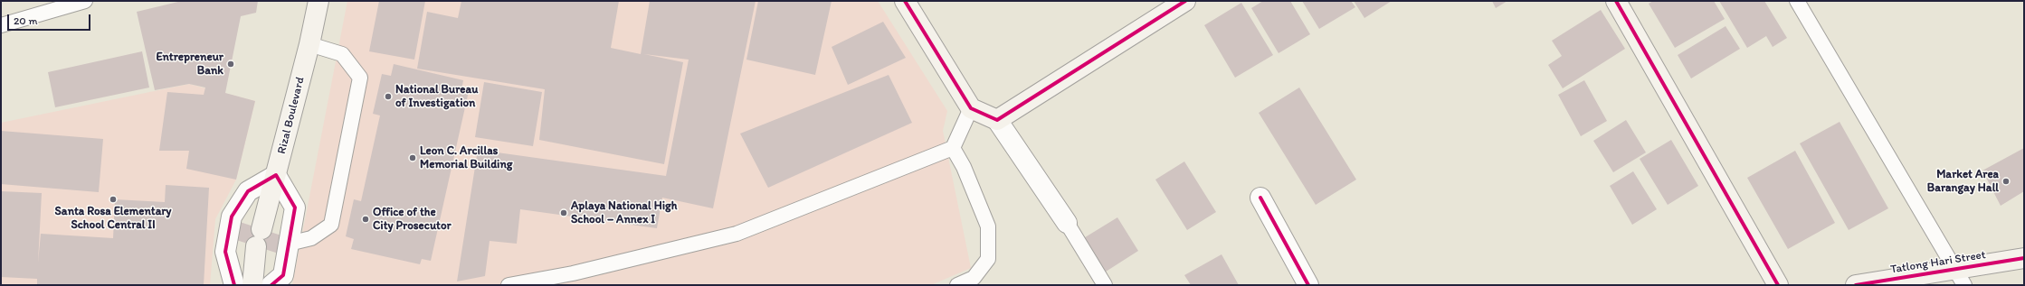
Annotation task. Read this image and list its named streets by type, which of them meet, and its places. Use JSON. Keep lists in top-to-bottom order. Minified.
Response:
{"streets":{"street":["Rizal Boulevard","Tatlong Hari Street"]},"places":["Entrepreneur Bank","National Bureau of Investigation","Leon C. Arcillas Memorial Building","Market Area Barangay Hall","Santa Rosa Elementary School Central II","Aplaya National High School – Annex I","Office of the City Prosecutor"],"scale_bar":"20 m"}
